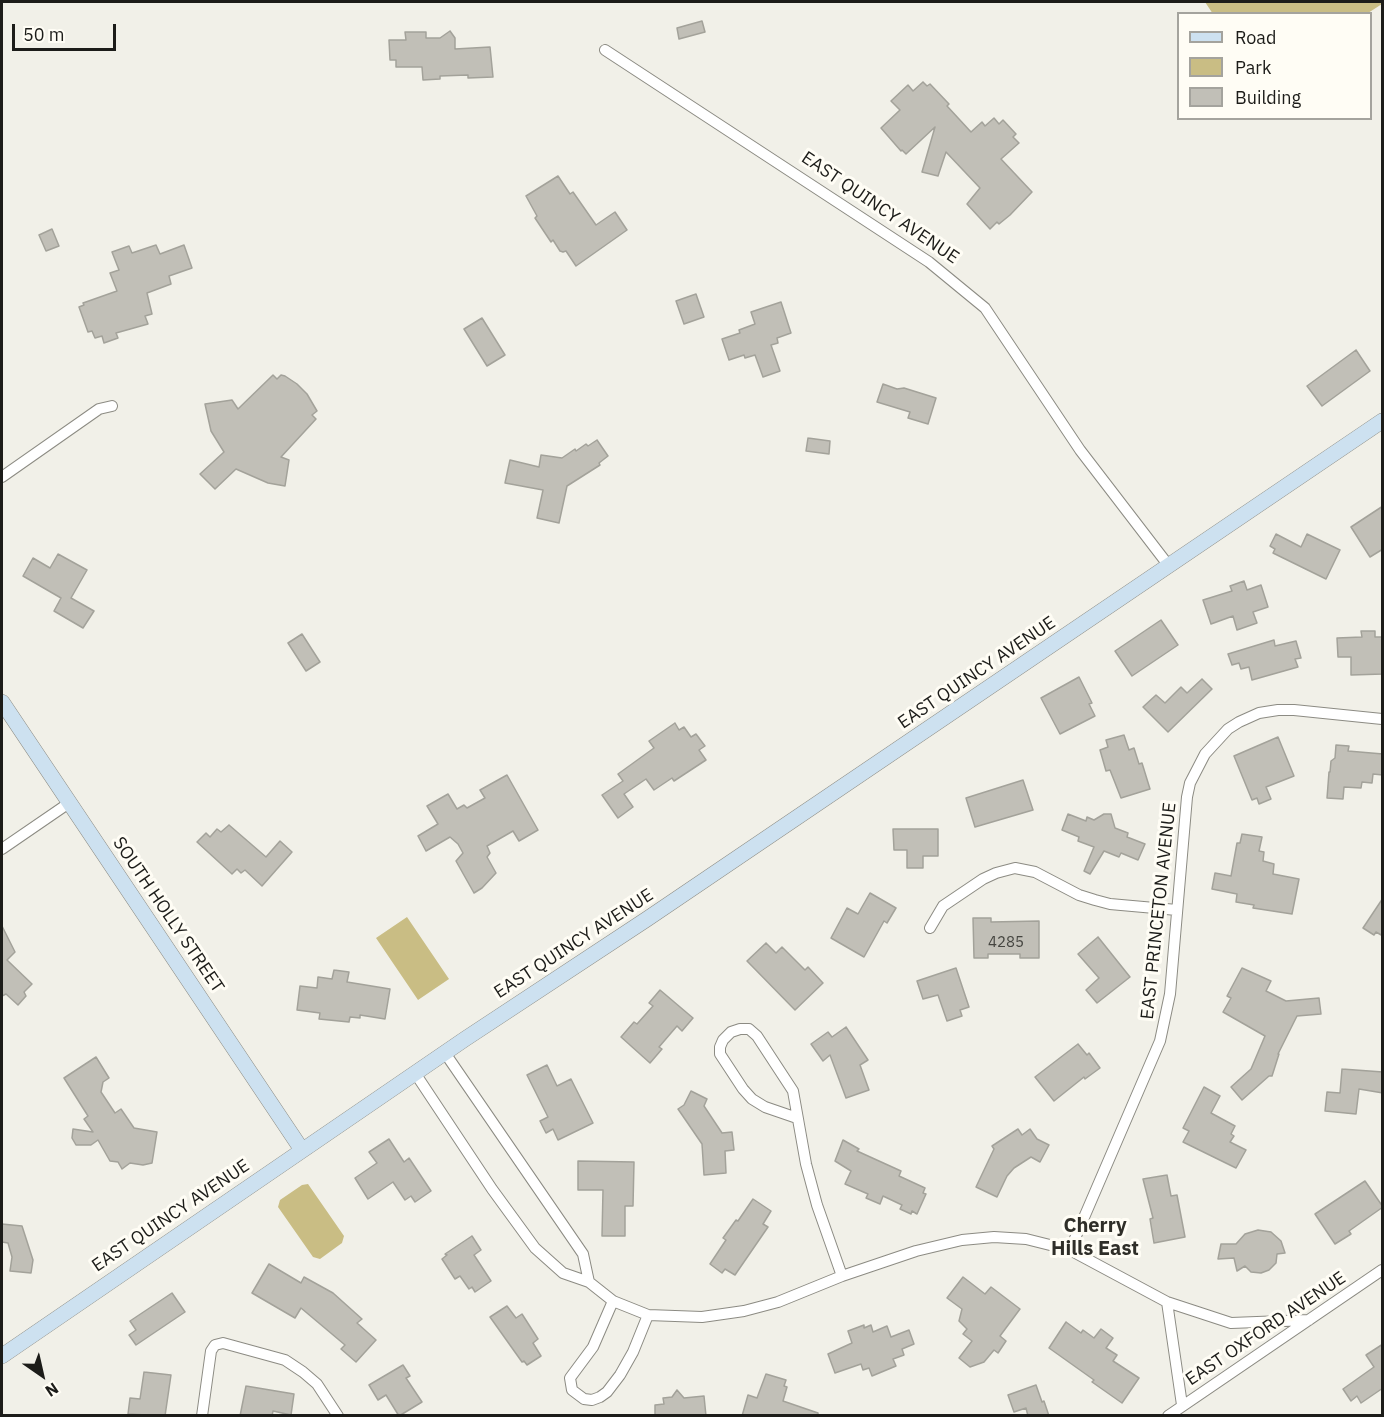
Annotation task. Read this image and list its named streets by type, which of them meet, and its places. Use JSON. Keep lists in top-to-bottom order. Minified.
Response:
{"streets":{"street":["EAST QUINCY AVENUE","EAST PRINCETON AVENUE","SOUTH HOLLY STREET","EAST OXFORD AVENUE"]},"crossings":[["EAST QUINCY AVENUE","SOUTH HOLLY STREET"]],"districts":["Cherry Hills East"],"house_numbers":["4285"],"legend":["Road","Park","Building"],"scale_bar":"50 m","north":"bottom right"}
